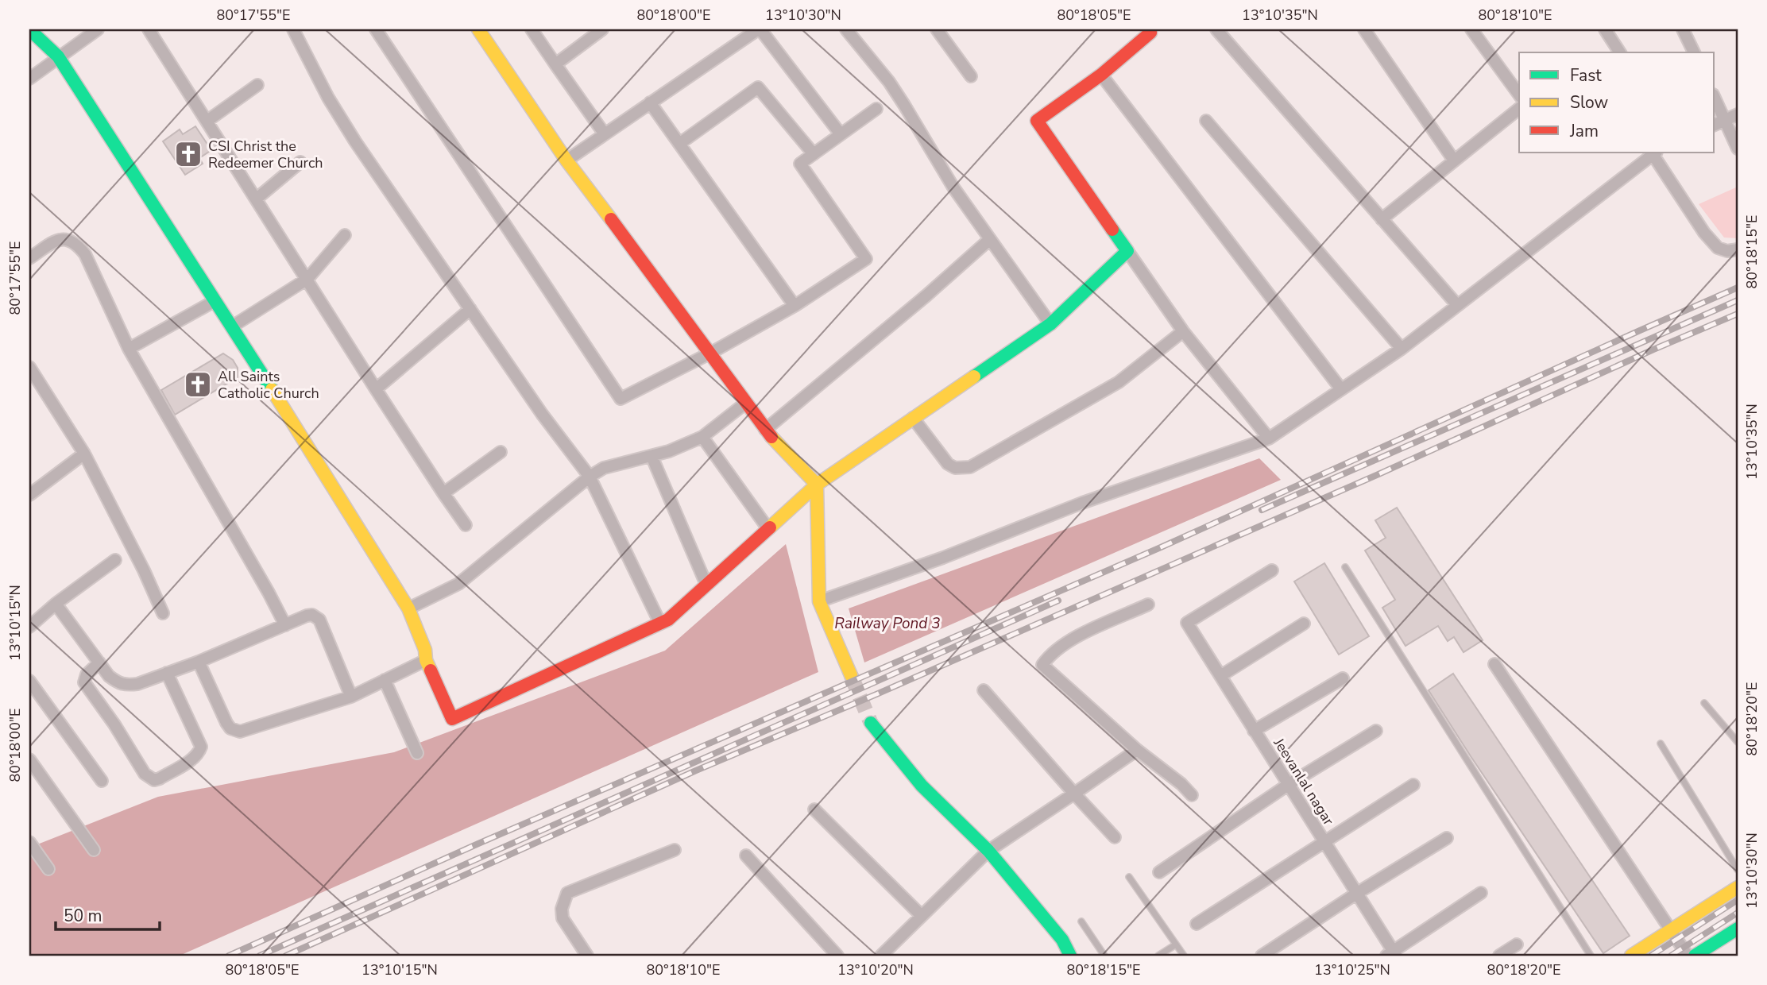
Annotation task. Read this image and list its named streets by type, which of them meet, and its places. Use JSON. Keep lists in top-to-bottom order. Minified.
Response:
{"streets":{"street":["Jeevanlal nagar"]},"water":["Railway Pond 3"],"places":{"church":["CSI Christ the Redeemer Church","All Saints Catholic Church"]},"legend":["Fast","Slow","Jam"],"scale_bar":"50 m","coordinates":["80°17'55\"E","80°18'00\"E","13°10'30\"N","80°18'05\"E","13°10'35\"N","80°18'10\"E","80°18'15\"E","13°10'15\"N","80°18'20\"E","13°10'20\"N","13°10'25\"N"]}
